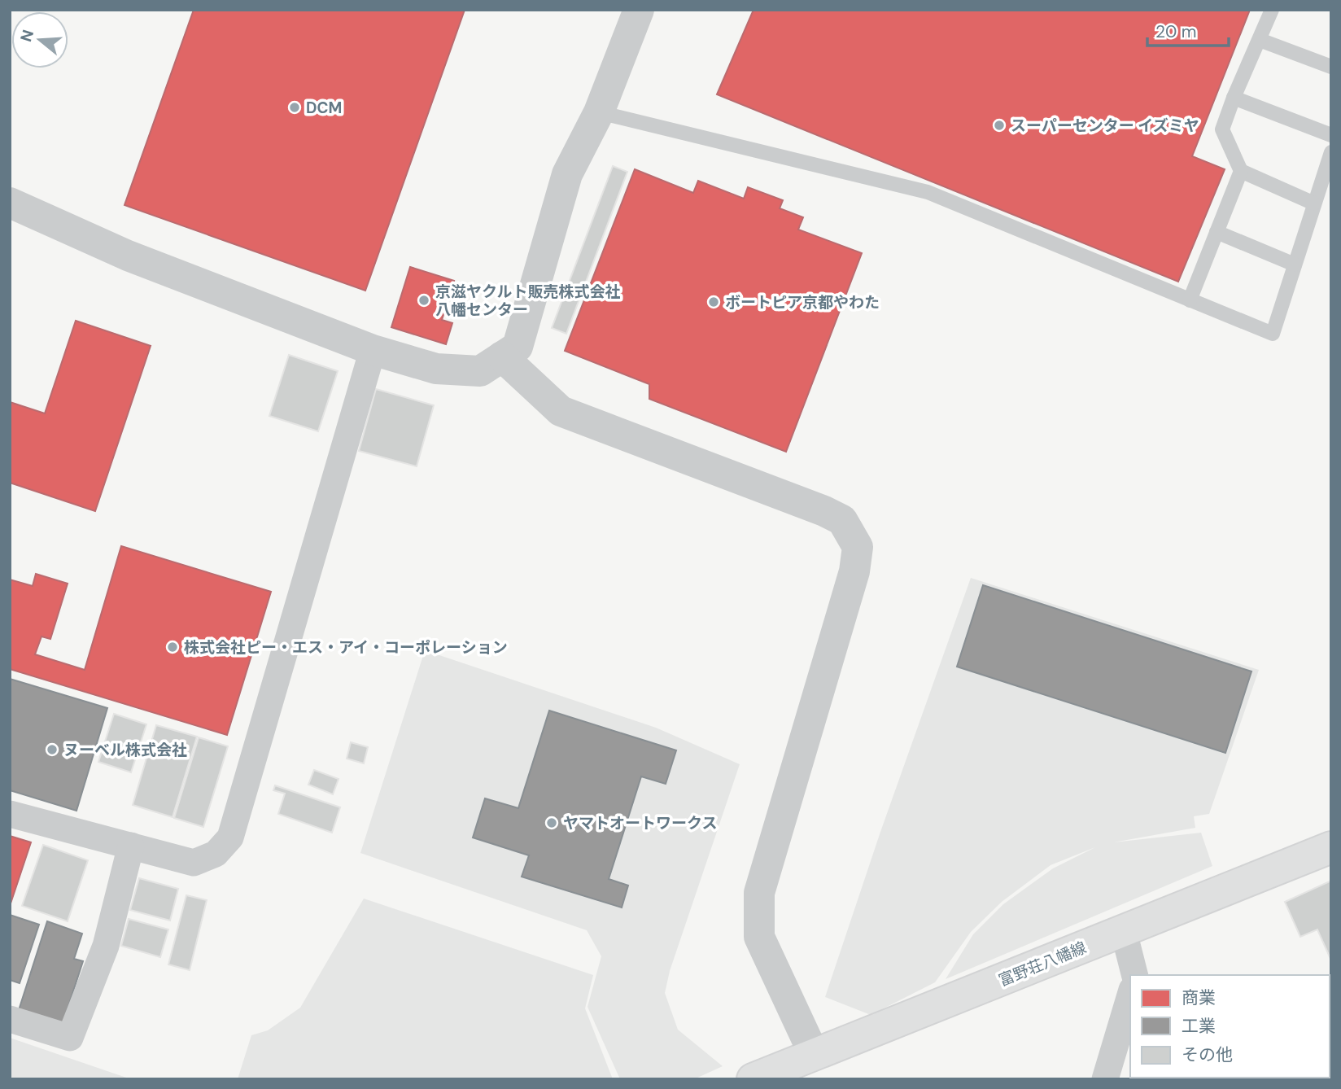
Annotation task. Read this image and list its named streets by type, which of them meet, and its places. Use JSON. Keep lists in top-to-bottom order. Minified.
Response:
{"streets":{"main road":["富野荘八幡線"]},"places":["DCM","スーパーセンター イズミヤ","京滋ヤクルト販売株式会社 八幡センター","ボートピア京都やわた","株式会社ピー・エス・アイ・コーポレーション","ヌーベル株式会社","ヤマトオートワークス"],"legend":["商業","工業","その他"],"scale_bar":"20 m","north":"left"}
